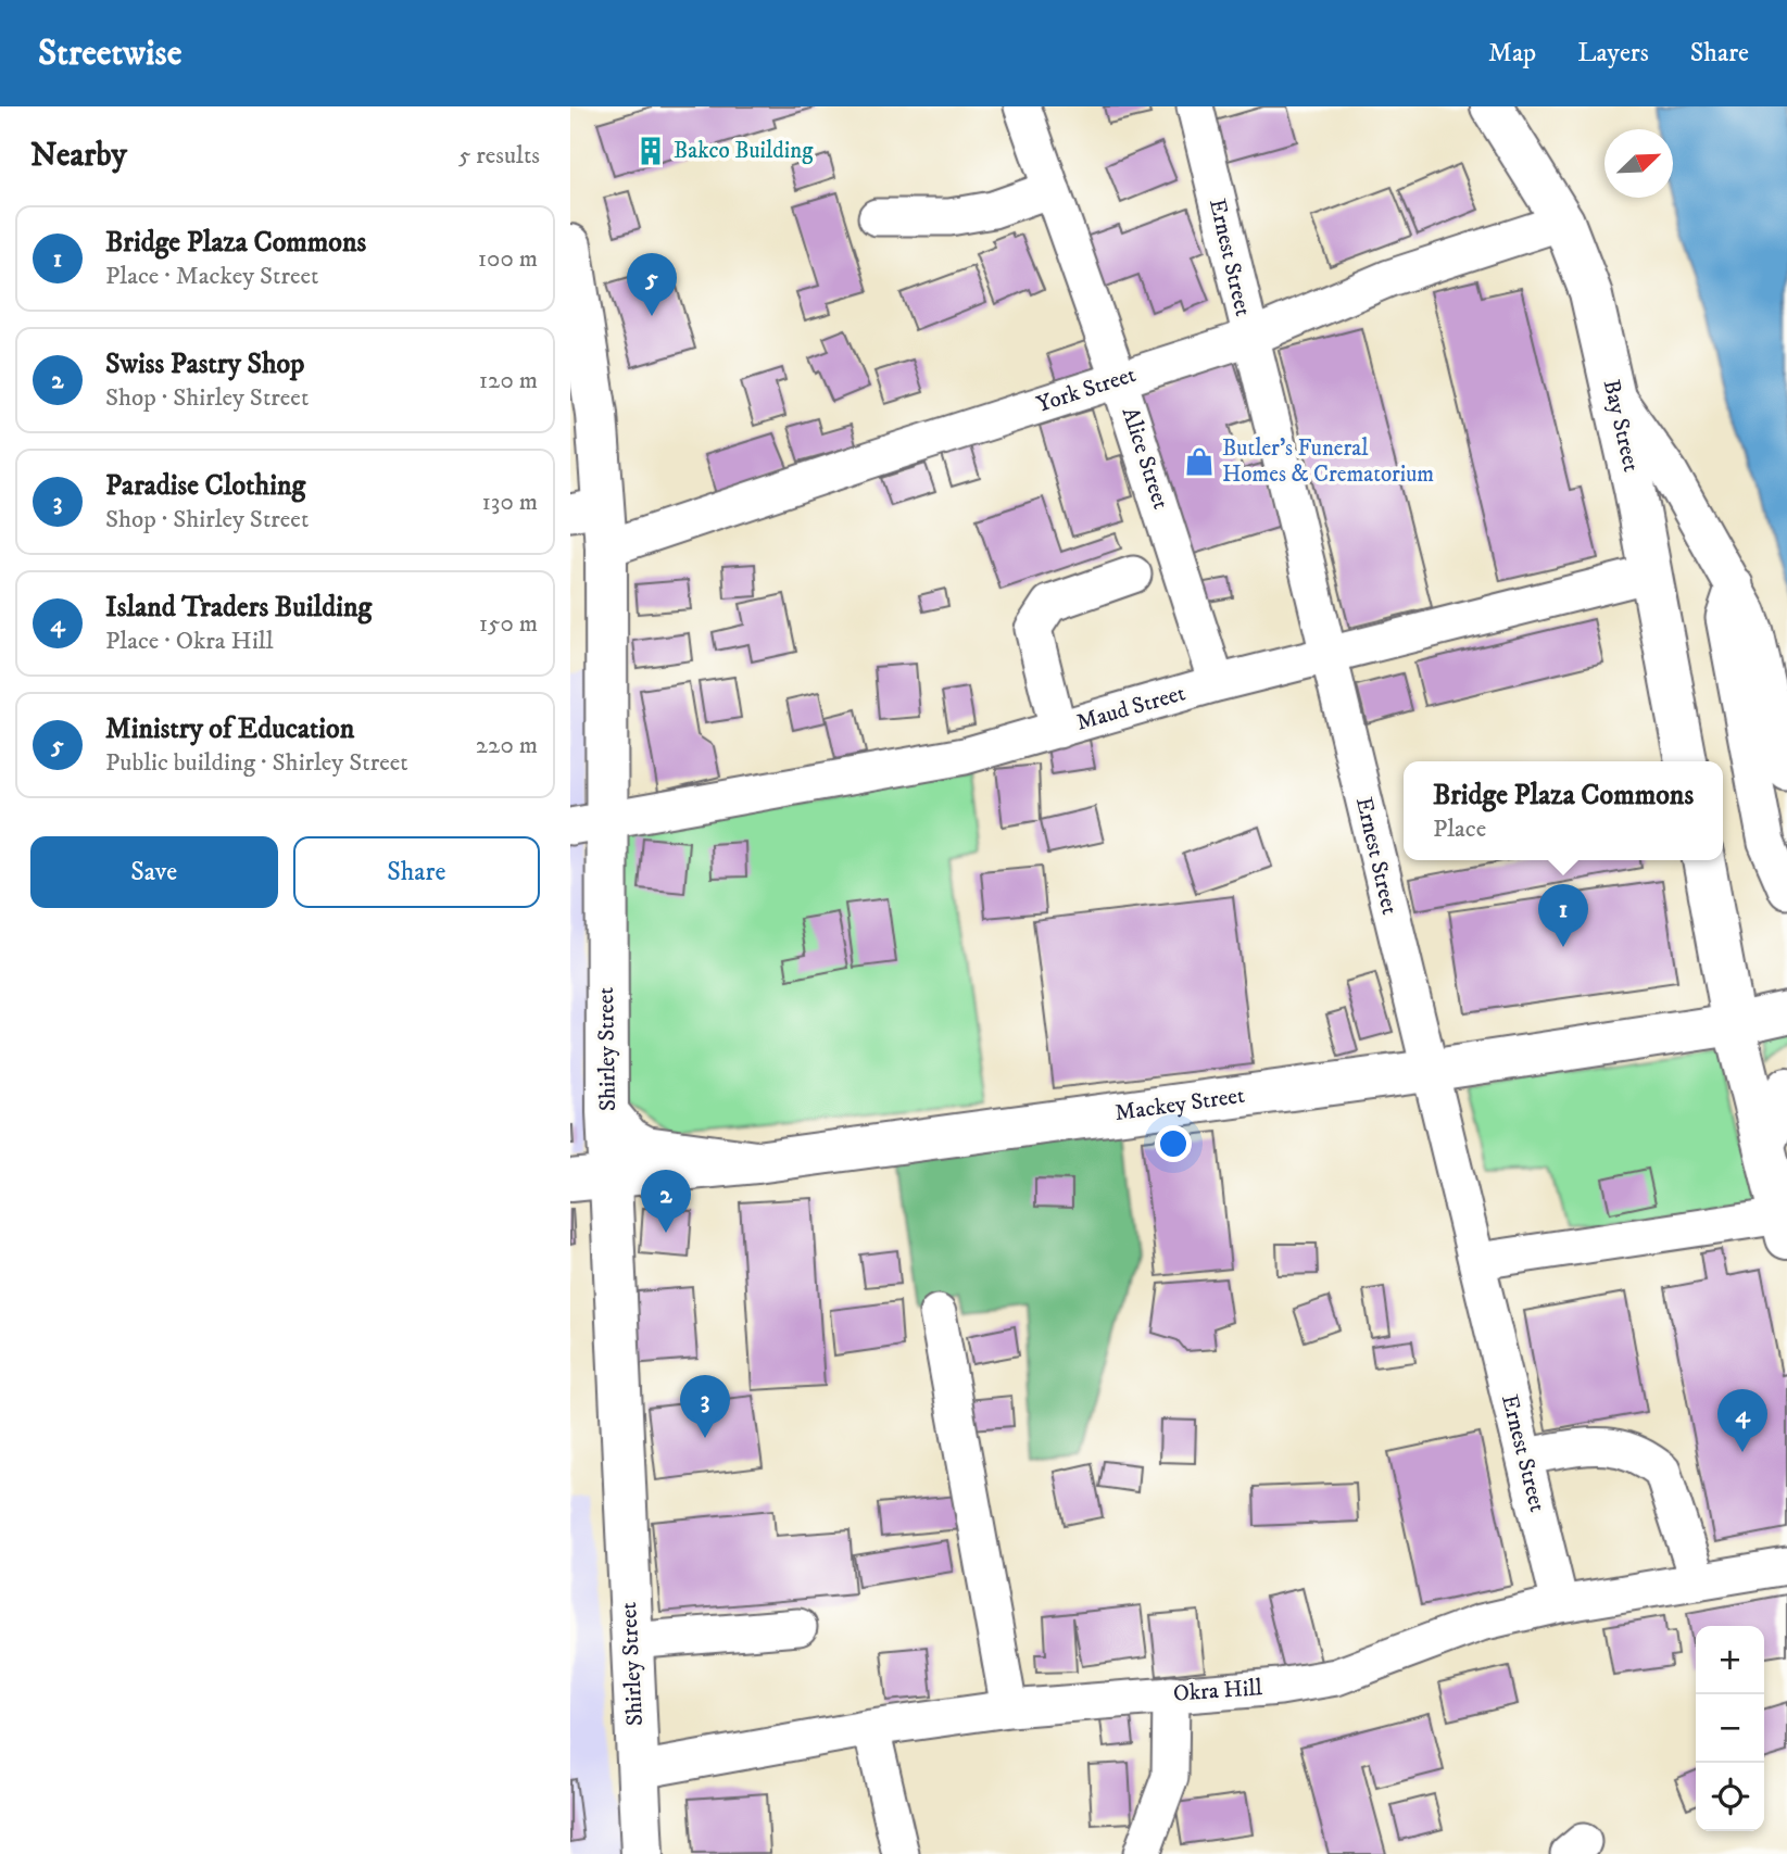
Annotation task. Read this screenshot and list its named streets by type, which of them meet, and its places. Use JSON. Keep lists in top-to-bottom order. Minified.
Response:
{"streets":{"main road":["Bay Street","Shirley Street","Mackey Street"],"street":["Ernest Street","York Street","Alice Street","Maud Street","Okra Hill"]},"crossings":[["Ernest Street","York Street"],["Ernest Street","Maud Street"],["Ernest Street","Mackey Street"],["Ernest Street","Okra Hill"],["York Street","Bay Street"],["York Street","Alice Street"],["York Street","Shirley Street"],["Bay Street","Maud Street"],["Alice Street","Maud Street"],["Maud Street","Shirley Street"],["Shirley Street","Mackey Street"],["Shirley Street","Okra Hill"]],"places":{"building":["Bakco Building"],"shop":["Butler's Funeral Homes & Crematorium"]},"north":"top right","page":{"header":"Streetwise","nav":["Map","Layers","Share"],"heading":["Nearby","5 results"],"list":[{"mark":"1","name":"Bridge Plaza Commons","note":"Place · Mackey Street","value":"100 m"},{"mark":"2","name":"Swiss Pastry Shop","note":"Shop · Shirley Street","value":"120 m"},{"mark":"3","name":"Paradise Clothing","note":"Shop · Shirley Street","value":"130 m"},{"mark":"4","name":"Island Traders Building","note":"Place · Okra Hill","value":"150 m"},{"mark":"5","name":"Ministry of Education","note":"Public building · Shirley Street","value":"220 m"}],"pins":["5","1","2","3","4"],"popup":["Bridge Plaza Commons","Place"],"buttons":["Save","Share"],"map_buttons":["+","−"]}}
